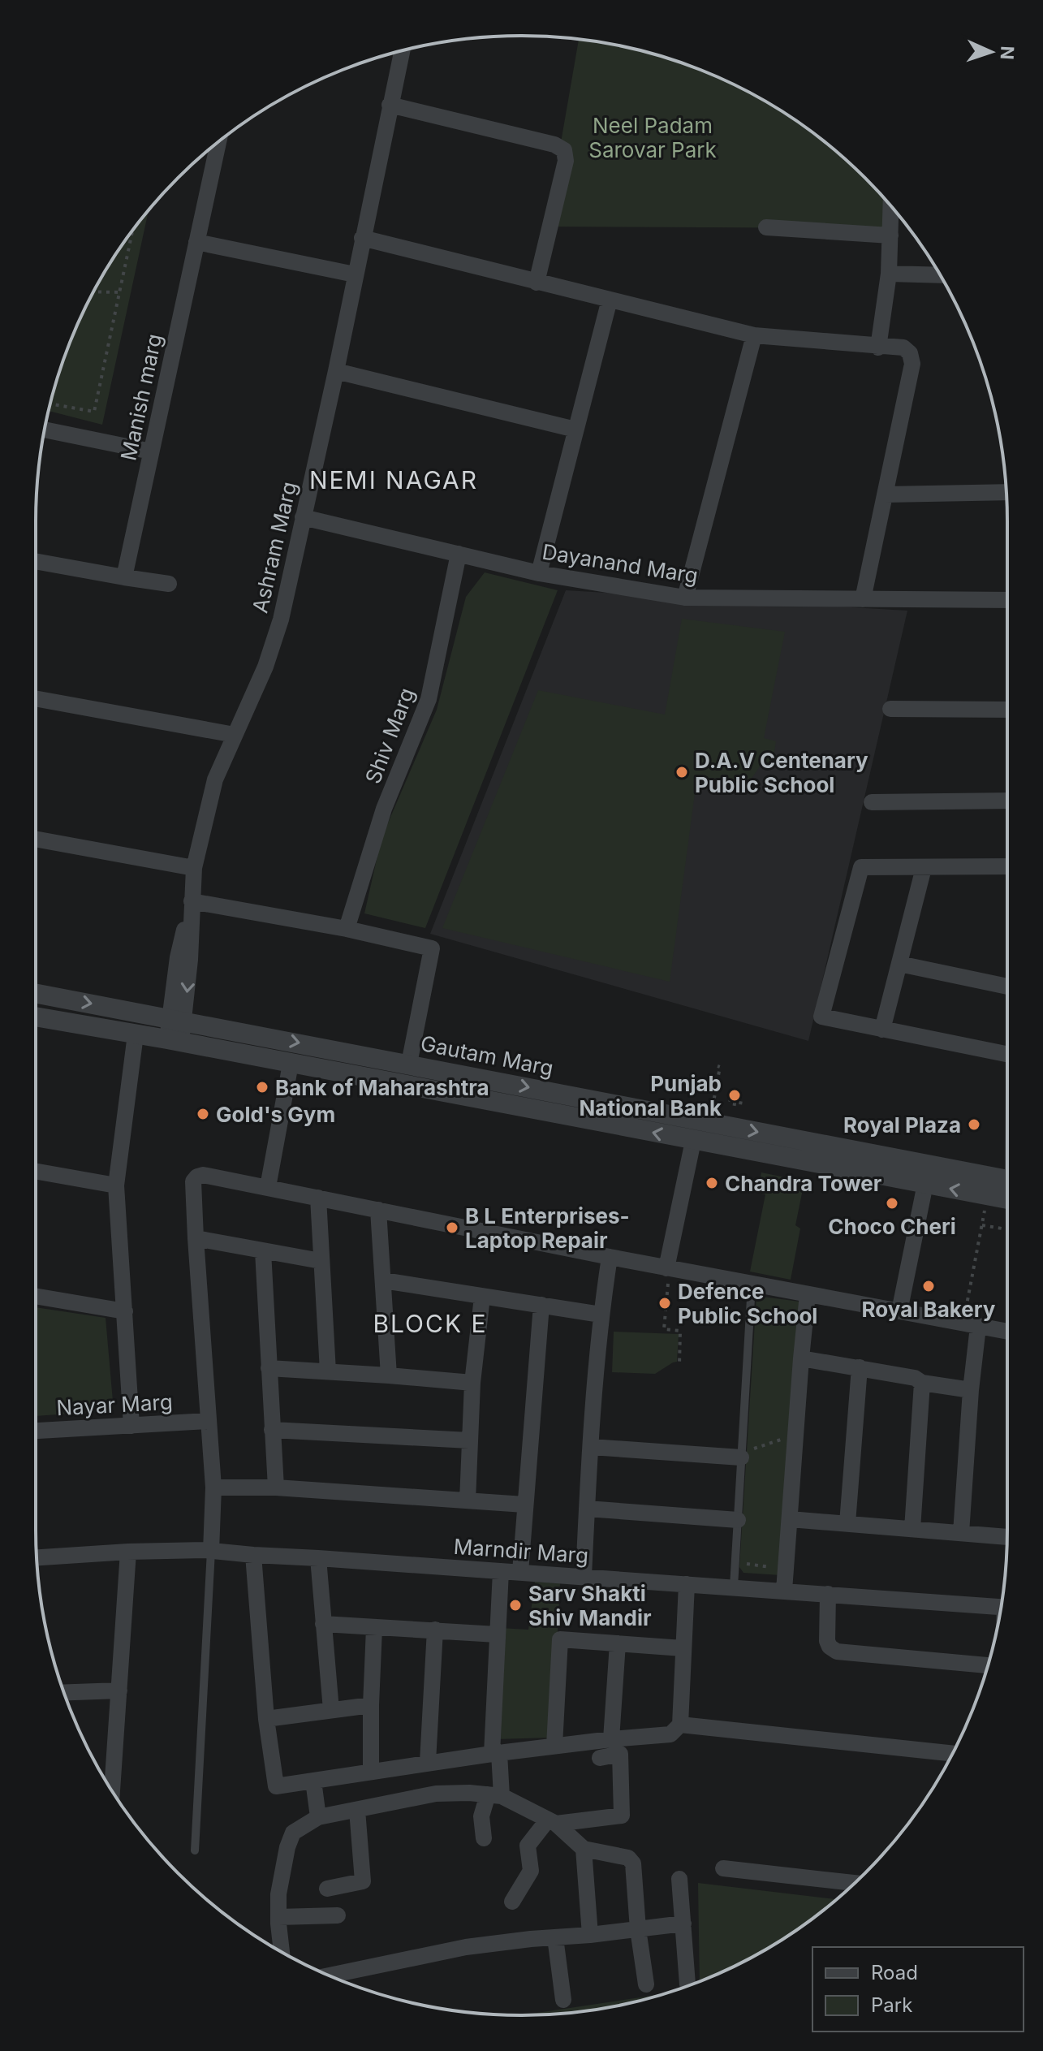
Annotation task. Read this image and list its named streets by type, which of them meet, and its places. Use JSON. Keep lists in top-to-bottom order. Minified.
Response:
{"streets":{"street":["Manish marg","Ashram Marg","Dayanand Marg","Shiv Marg","Gautam Marg","Nayar Marg","Marndir Marg"]},"crossings":[["Ashram Marg","Dayanand Marg"],["Ashram Marg","Gautam Marg"],["Dayanand Marg","Shiv Marg"]],"districts":["NEMI NAGAR","BLOCK E"],"parks":["Neel Padam Sarovar Park"],"places":["D.A.V Centenary Public School","Bank of Maharashtra","Punjab National Bank","Gold's Gym","Royal Plaza","Chandra Tower","Choco Cheri","B L Enterprises- Laptop Repair","Royal Bakery","Defence Public School","Sarv Shakti Shiv Mandir"],"legend":["Road","Park"],"north":"right"}
